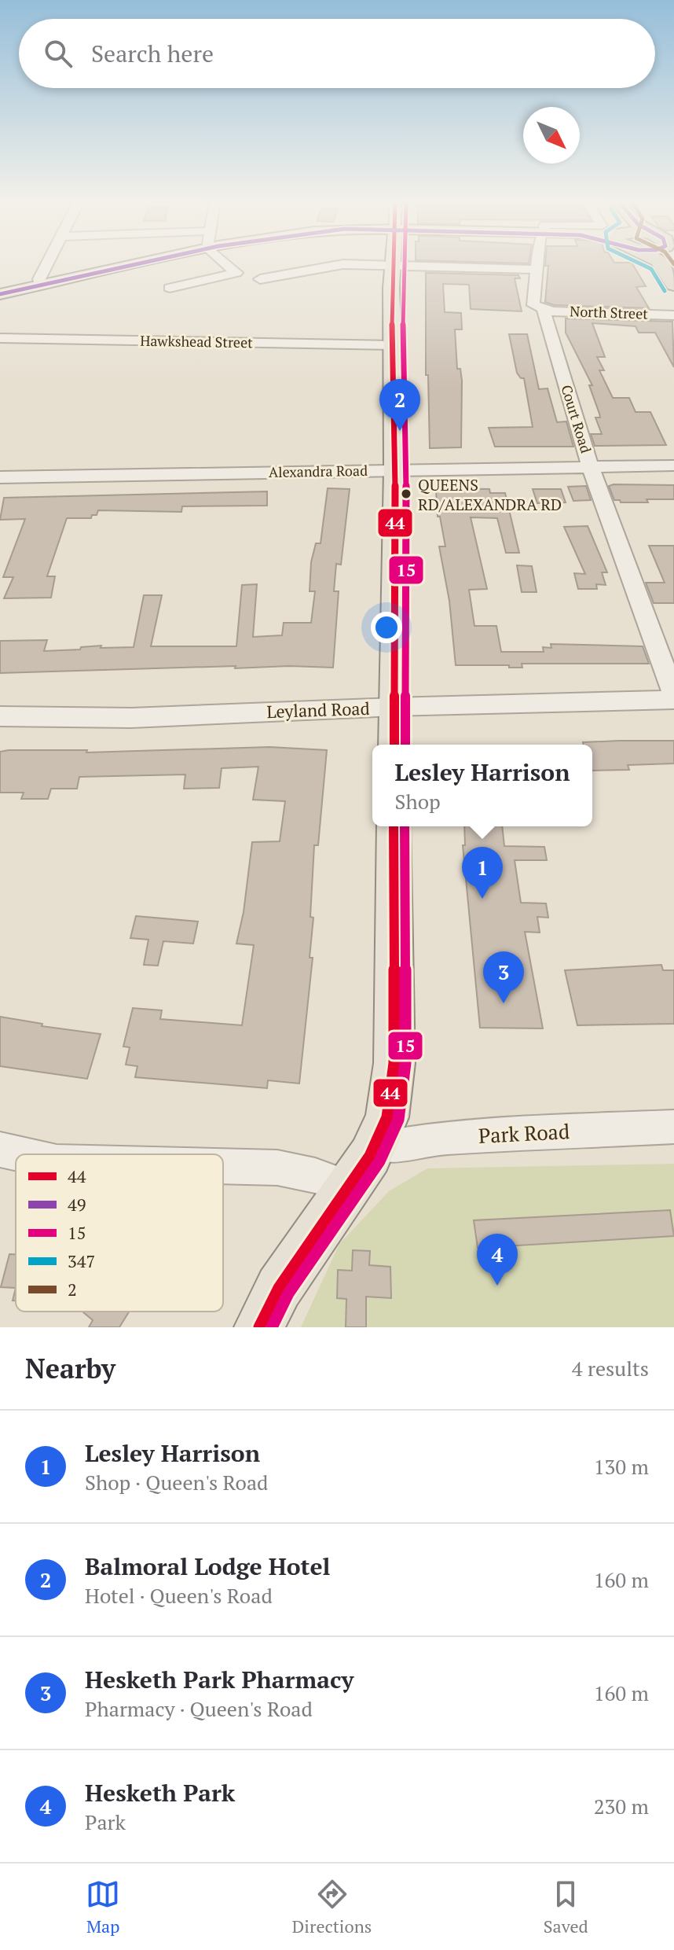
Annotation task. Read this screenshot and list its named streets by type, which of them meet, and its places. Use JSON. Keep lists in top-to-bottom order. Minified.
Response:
{"streets":{"street":["North Street","Hawkshead Street","Court Road","Alexandra Road","Leyland Road","Park Road"]},"crossings":[["North Street","Court Road"],["Court Road","Alexandra Road"]],"places":["QUEENS RD/ALEXANDRA RD"],"lines":["transit line 44","transit line 49","transit line 15","transit line 347","transit line 2"],"legend":["44","49","15","347","2"],"north":"bottom right","page":{"search":"Search here","pins":["2","1","3","4"],"popup":["Lesley Harrison","Shop"],"heading":["Nearby","4 results"],"list":[{"mark":"1","name":"Lesley Harrison","note":"Shop · Queen's Road","value":"130 m"},{"mark":"2","name":"Balmoral Lodge Hotel","note":"Hotel · Queen's Road","value":"160 m"},{"mark":"3","name":"Hesketh Park Pharmacy","note":"Pharmacy · Queen's Road","value":"160 m"},{"mark":"4","name":"Hesketh Park","note":"Park","value":"230 m"}],"nav":["Map","Directions","Saved"]}}
